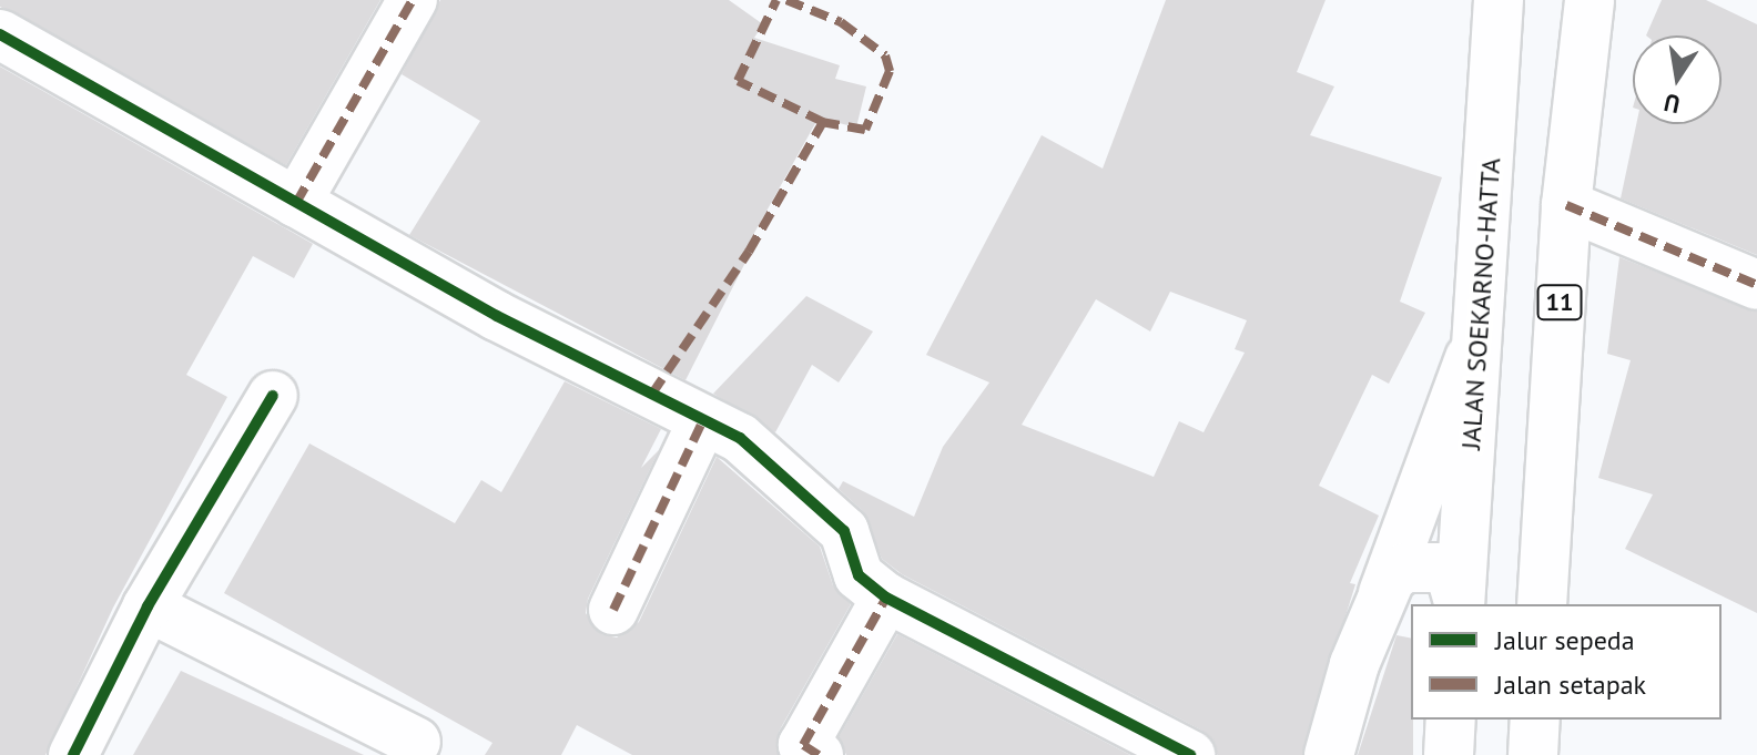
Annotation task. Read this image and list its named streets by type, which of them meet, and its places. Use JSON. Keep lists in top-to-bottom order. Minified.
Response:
{"streets":{"main road":["11","JALAN SOEKARNO-HATTA"]},"legend":["Jalur sepeda","Jalan setapak"],"north":"bottom"}
